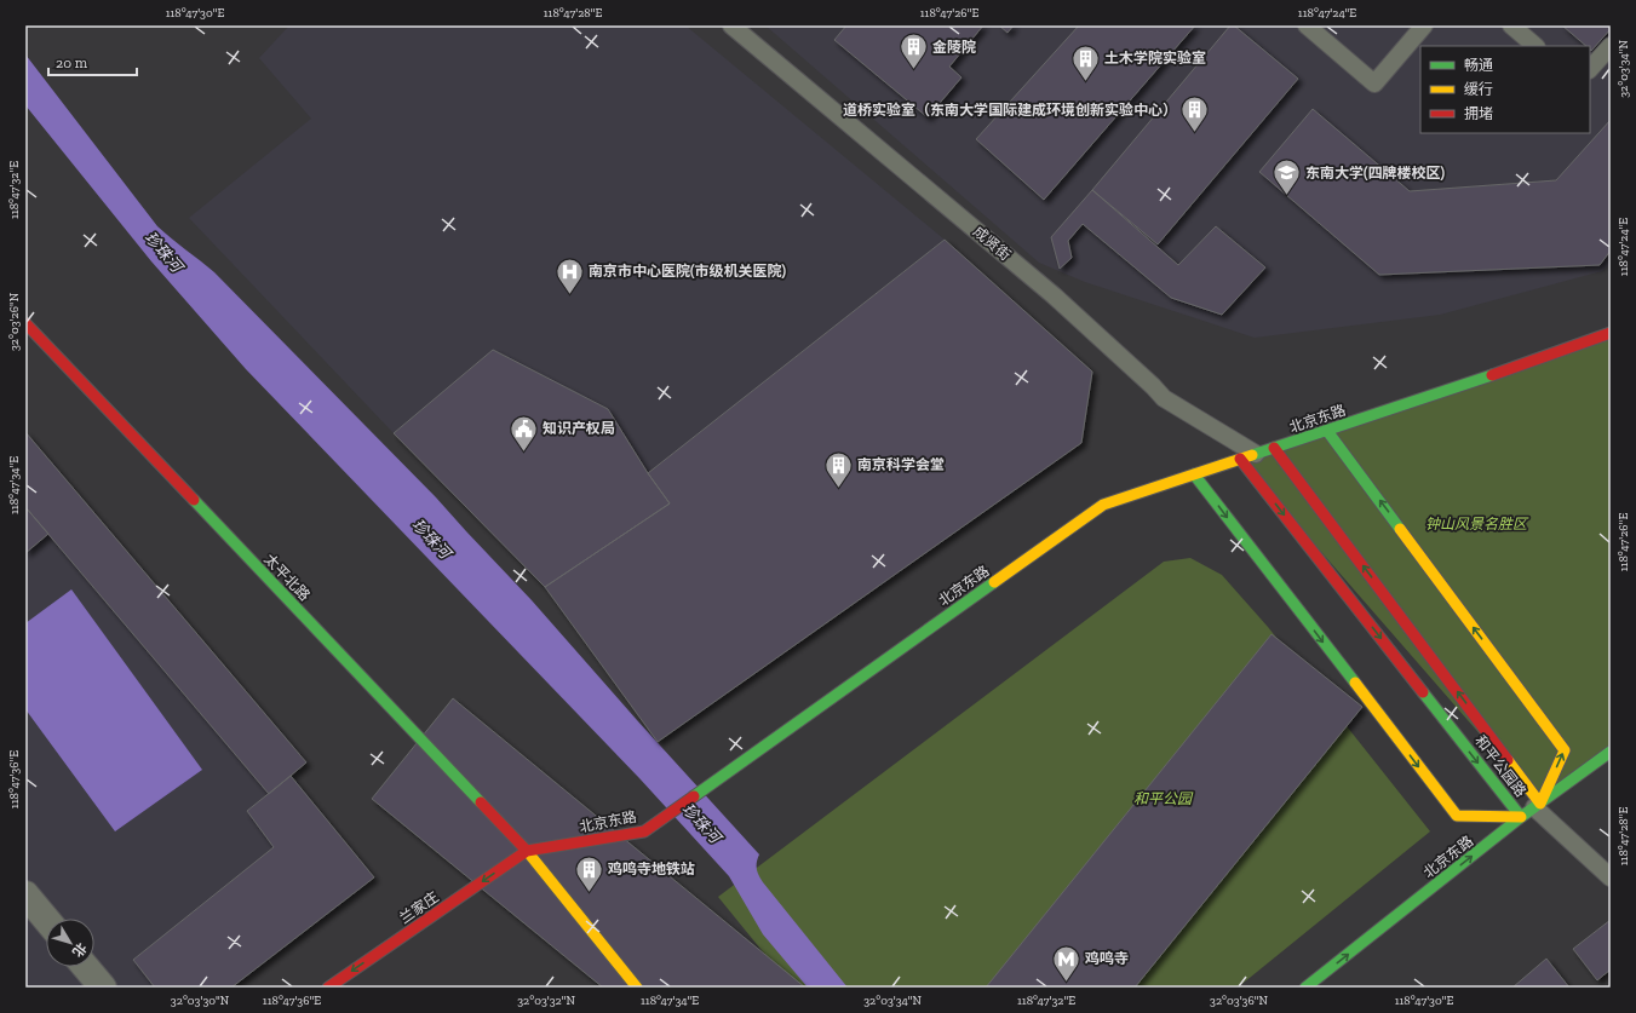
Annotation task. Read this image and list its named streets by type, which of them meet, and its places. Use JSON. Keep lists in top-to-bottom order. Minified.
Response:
{"streets":{"main road":["北京东路","太平北路","和平公园路","兰家庄"],"lane":["成贤街"]},"crossings":[["成贤街","北京东路"],["成贤街","和平公园路"],["北京东路","太平北路"],["北京东路","和平公园路"],["北京东路","兰家庄"],["太平北路","兰家庄"]],"one_way":["兰家庄"],"water":["珍珠河"],"parks":["钟山风景名胜区","和平公园"],"places":{"building":["金陵院","土木学院实验室","道桥实验室（东南大学国际建成环境创新实验中心）","南京科学会堂","鸡鸣寺地铁站"],"school or university":["东南大学(四牌楼校区)"],"hospital":["南京市中心医院(市级机关医院)"],"public building":["知识产权局"],"metro station":["鸡鸣寺"]},"legend":["畅通","缓行","拥堵"],"scale_bar":"20 m","north":"bottom right","coordinates":["118°47'30\"E","118°47'28\"E","118°47'26\"E","118°47'24\"E","32°03'34\"N","118°47'32\"E","32°03'26\"N","118°47'34\"E","118°47'36\"E","32°03'30\"N","32°03'32\"N","32°03'36\"N"]}
